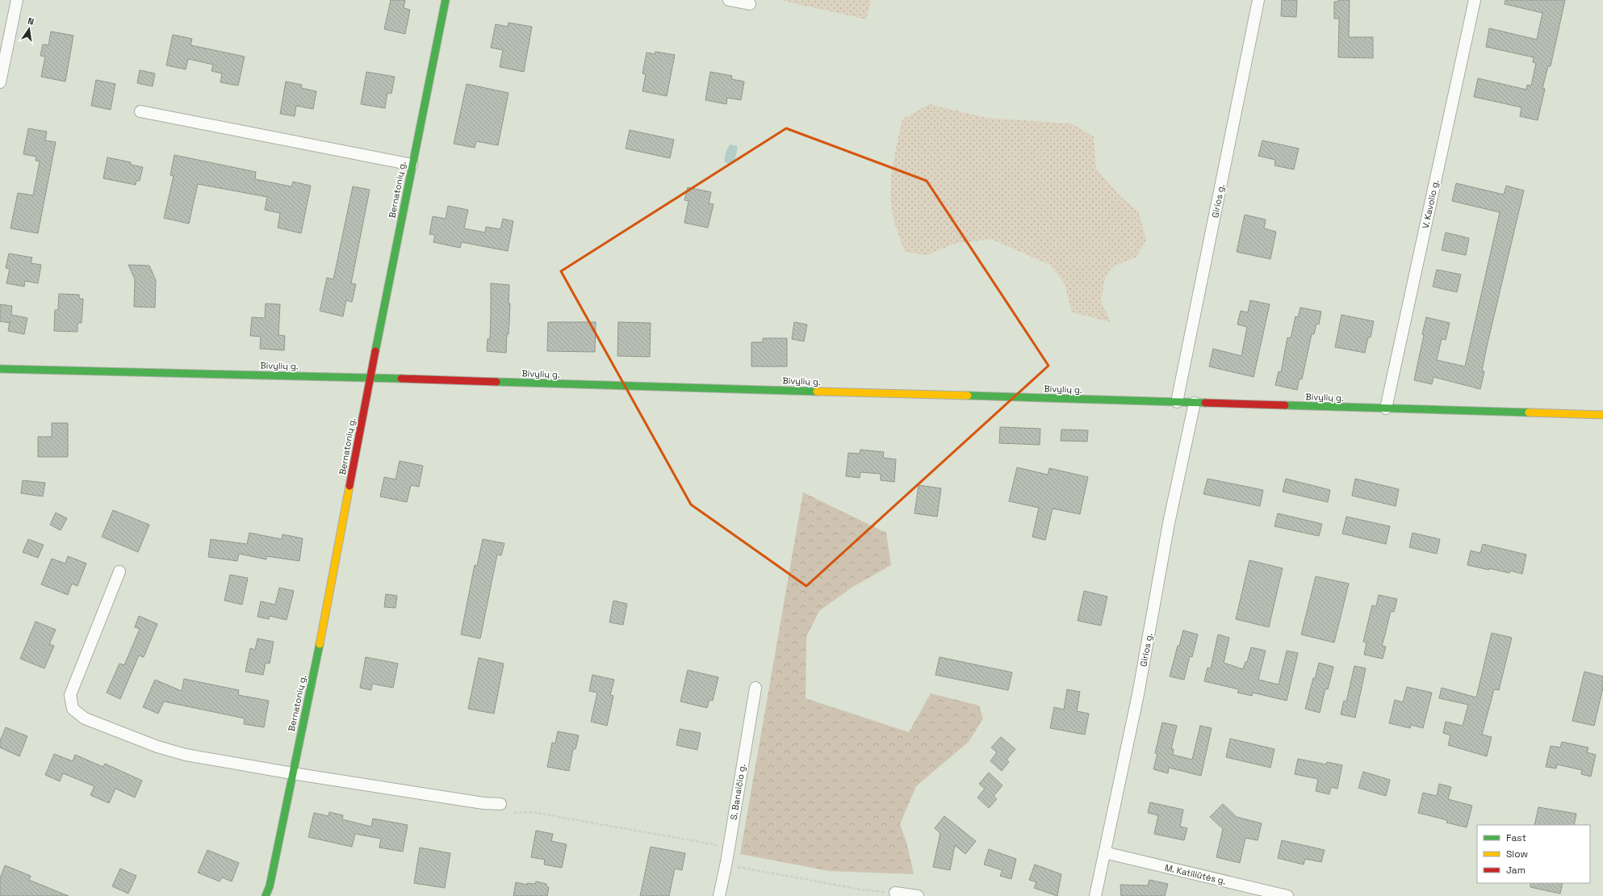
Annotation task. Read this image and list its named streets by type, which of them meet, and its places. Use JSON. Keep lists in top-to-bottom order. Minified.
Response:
{"streets":{"street":["Bernatonių g.","Girios g.","V. Kavolio g.","Bivylių g.","S. Banaičio g.","M. Katiliūtės g."]},"crossings":[["Bernatonių g.","Bivylių g."],["Girios g.","Bivylių g."],["Girios g.","M. Katiliūtės g."],["V. Kavolio g.","Bivylių g."]],"legend":["Fast","Slow","Jam"],"north":"top"}
